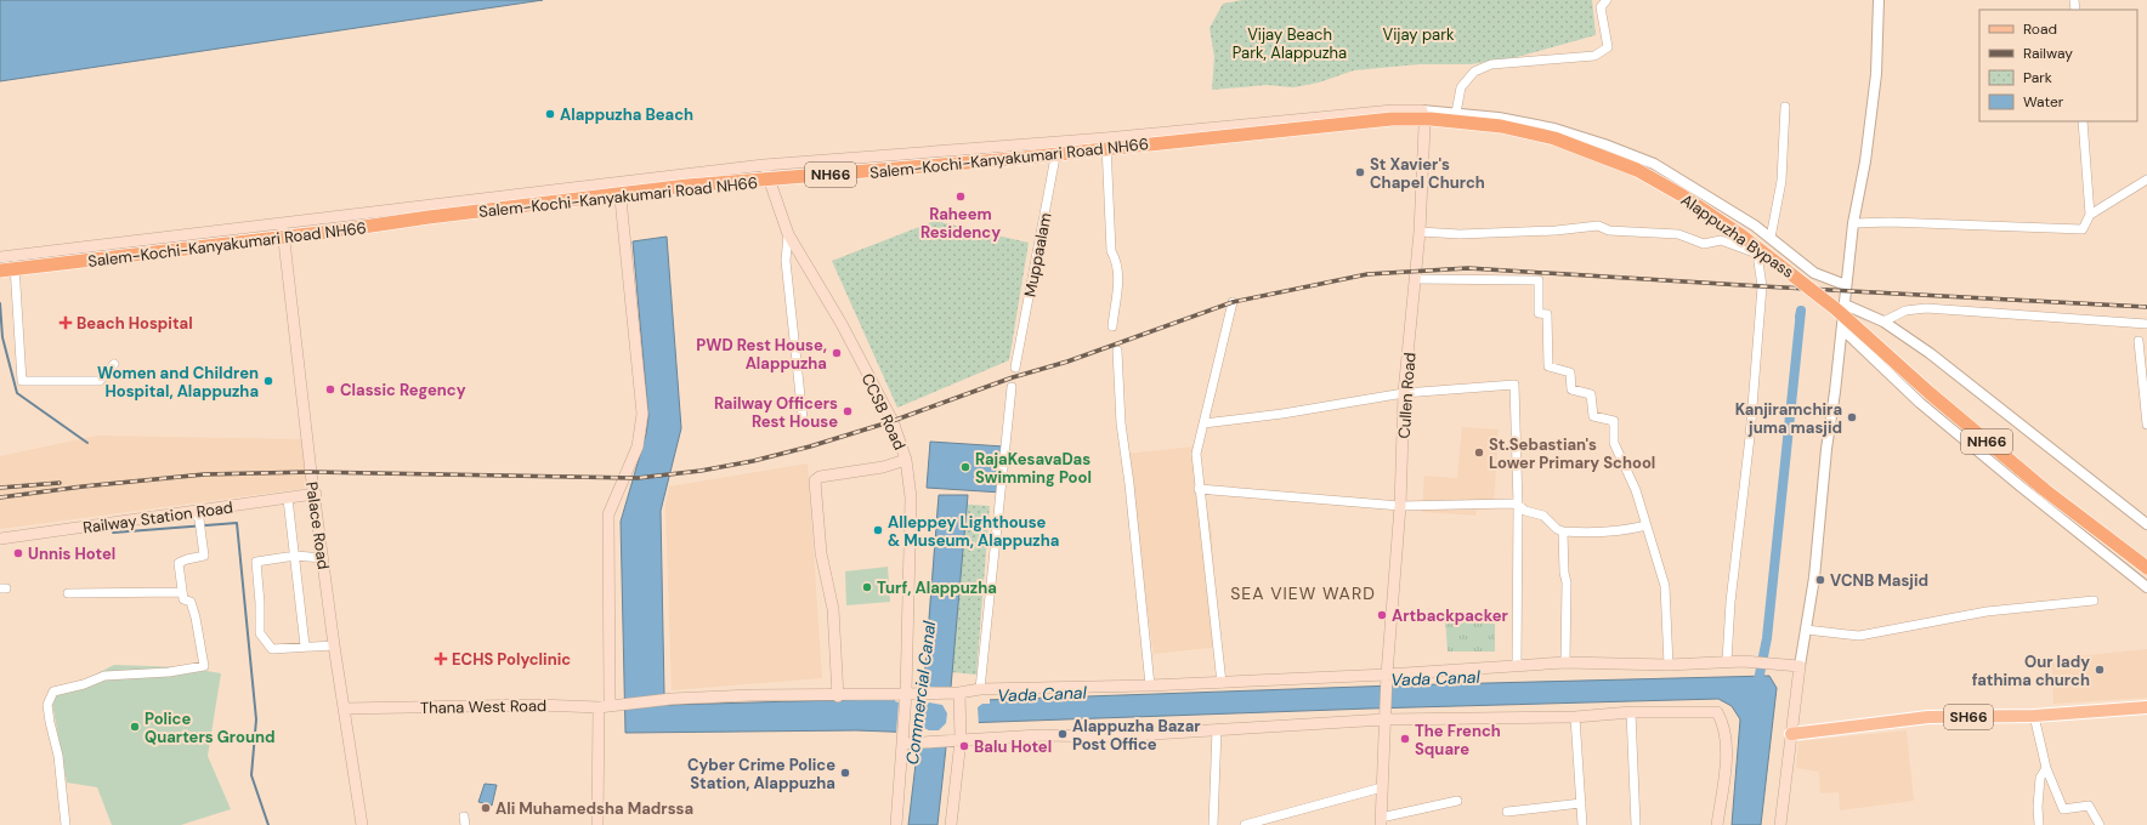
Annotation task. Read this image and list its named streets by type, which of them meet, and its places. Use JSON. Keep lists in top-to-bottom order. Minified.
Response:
{"streets":{"highway":["Salem-Kochi-Kanyakumari Road NH66","NH66","Alappuzha Bypass"],"main road":["Cullen Road","CCSB Road","Railway Station Road","Palace Road","Thana West Road","SH66"],"street":["Muppaalam"]},"crossings":[["Salem-Kochi-Kanyakumari Road NH66","Alappuzha Bypass"],["NH66","Alappuzha Bypass"],["Railway Station Road","Palace Road"],["Palace Road","Thana West Road"]],"districts":["SEA VIEW WARD"],"water":["Vada Canal","Commercial Canal"],"parks":["Vijay Beach Park, Alappuzha","Vijay park"],"places":{"other":["Alappuzha Beach","St Xavier's Chapel Church","Raheem Residency","PWD Rest House, Alappuzha","Women and Children Hospital, Alappuzha","Classic Regency","Railway Officers Rest House","Kanjiramchira juma masjid","St.Sebastian's Lower Primary School","RajaKesavaDas Swimming Pool","Alleppey Lighthouse & Museum, Alappuzha","Unnis Hotel","VCNB Masjid","Turf, Alappuzha","Artbackpacker","Our lady fathima church","Police Quarters Ground","Alappuzha Bazar Post Office","The French Square","Balu Hotel","Cyber Crime Police Station, Alappuzha","Ali Muhamedsha Madrssa"],"health":["Beach Hospital","ECHS Polyclinic"]},"legend":["Road","Railway","Park","Water"]}
